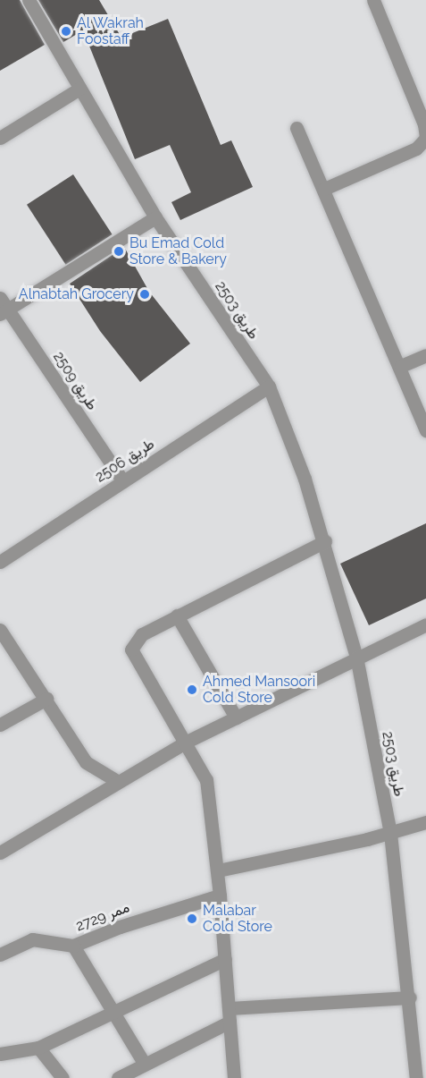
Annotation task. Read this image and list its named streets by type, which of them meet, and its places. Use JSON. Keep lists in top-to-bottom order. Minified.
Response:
{"streets":{"street":["طريق 2503","طريق 2509","طريق 2506","ممر 2729"]},"crossings":[["طريق 2503","طريق 2506"],["طريق 2509","طريق 2506"]],"places":["Al Wakrah Foostaff","Bu Emad Cold Store & Bakery","Alnabtah Grocery","Ahmed Mansoori Cold Store","Malabar Cold Store"]}
